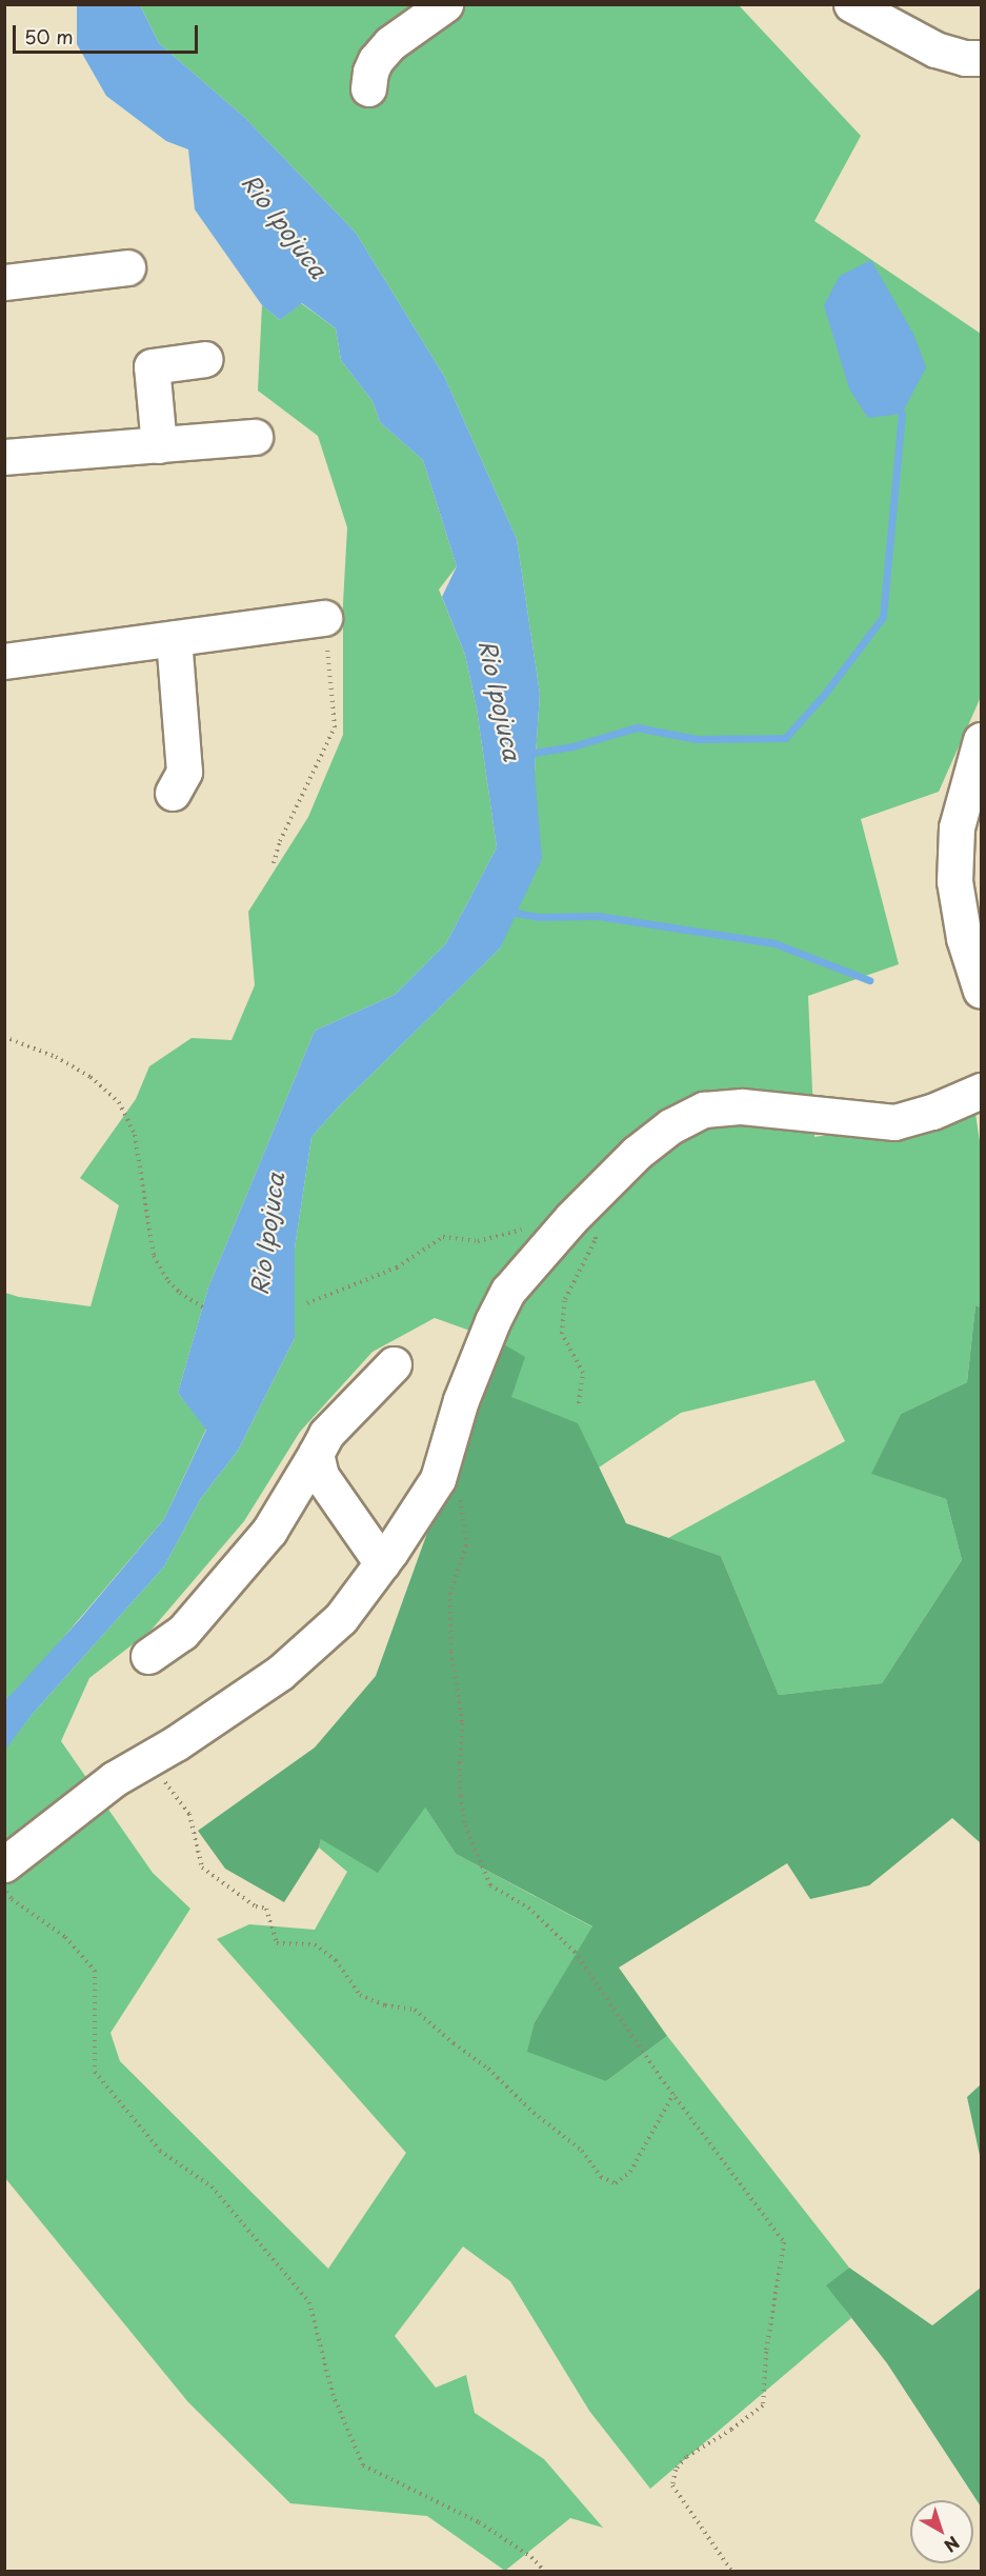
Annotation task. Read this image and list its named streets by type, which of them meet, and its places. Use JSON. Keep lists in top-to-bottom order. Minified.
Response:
{"water":["Rio Ipojuca"],"scale_bar":"50 m","north":"bottom right"}
